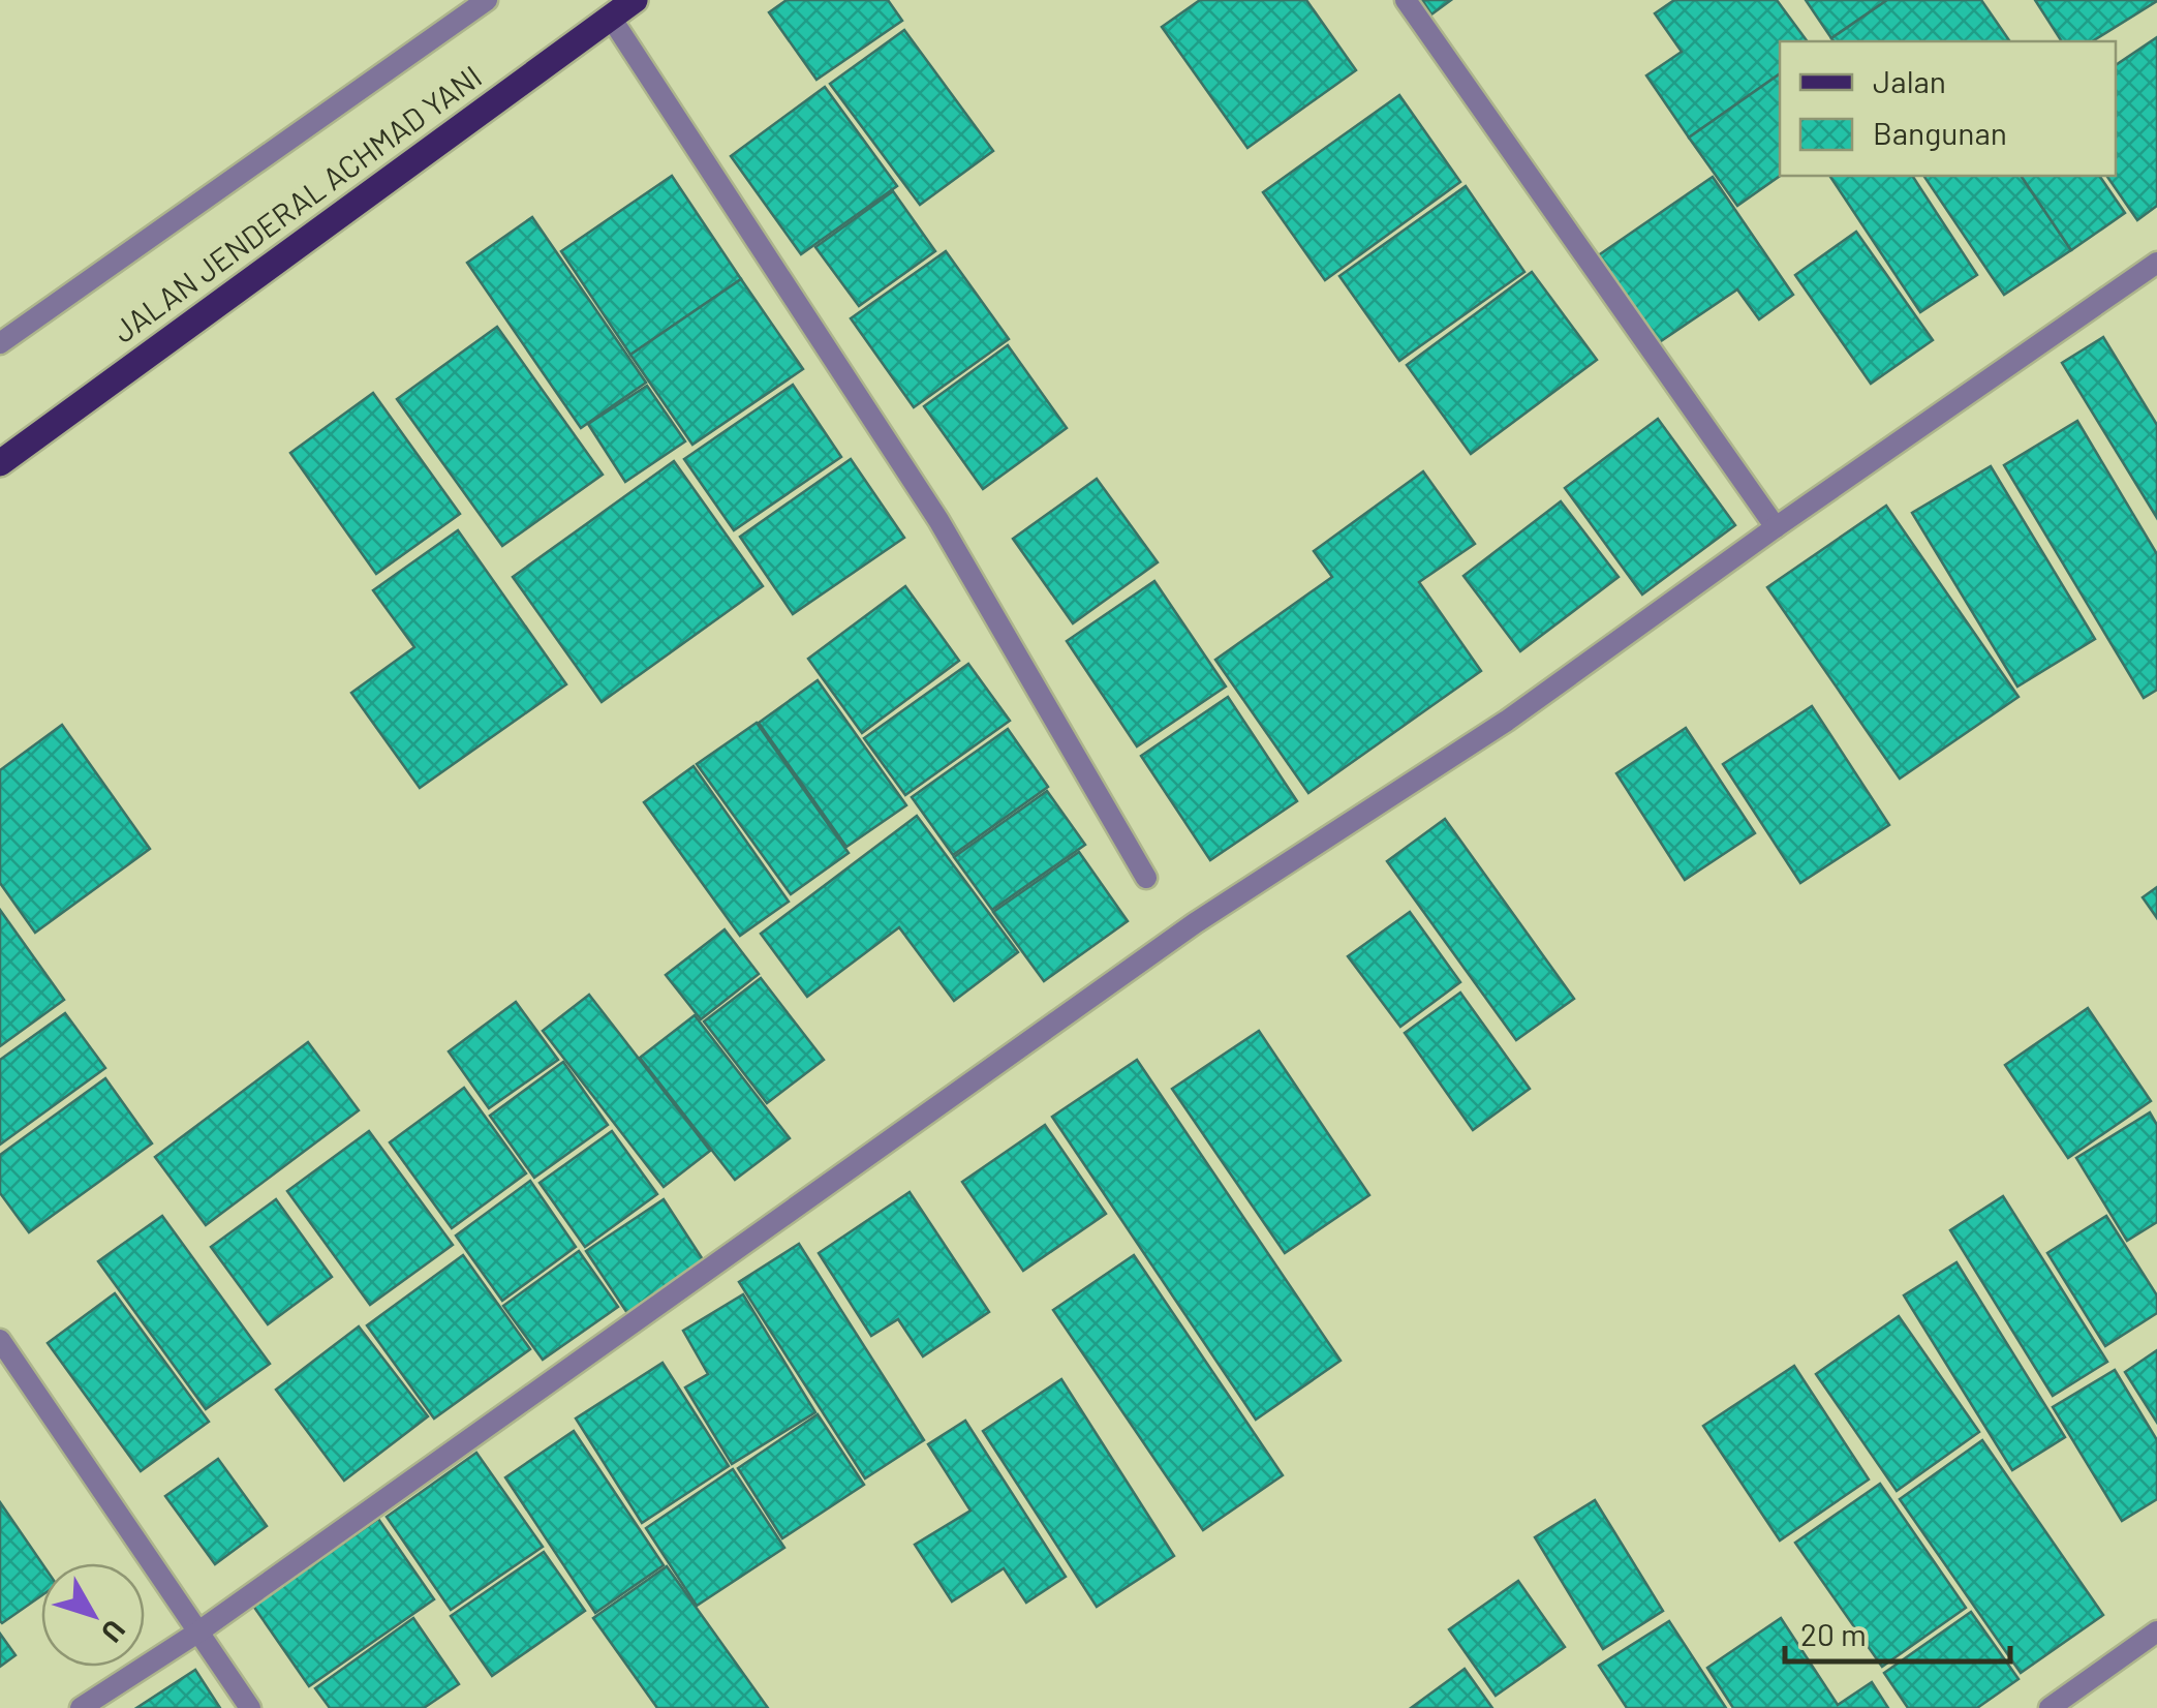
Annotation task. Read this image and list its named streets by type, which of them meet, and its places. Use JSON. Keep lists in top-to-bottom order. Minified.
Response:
{"streets":{"main road":["JALAN JENDERAL ACHMAD YANI"]},"legend":["Jalan","Bangunan"],"scale_bar":"20 m","north":"bottom right"}
